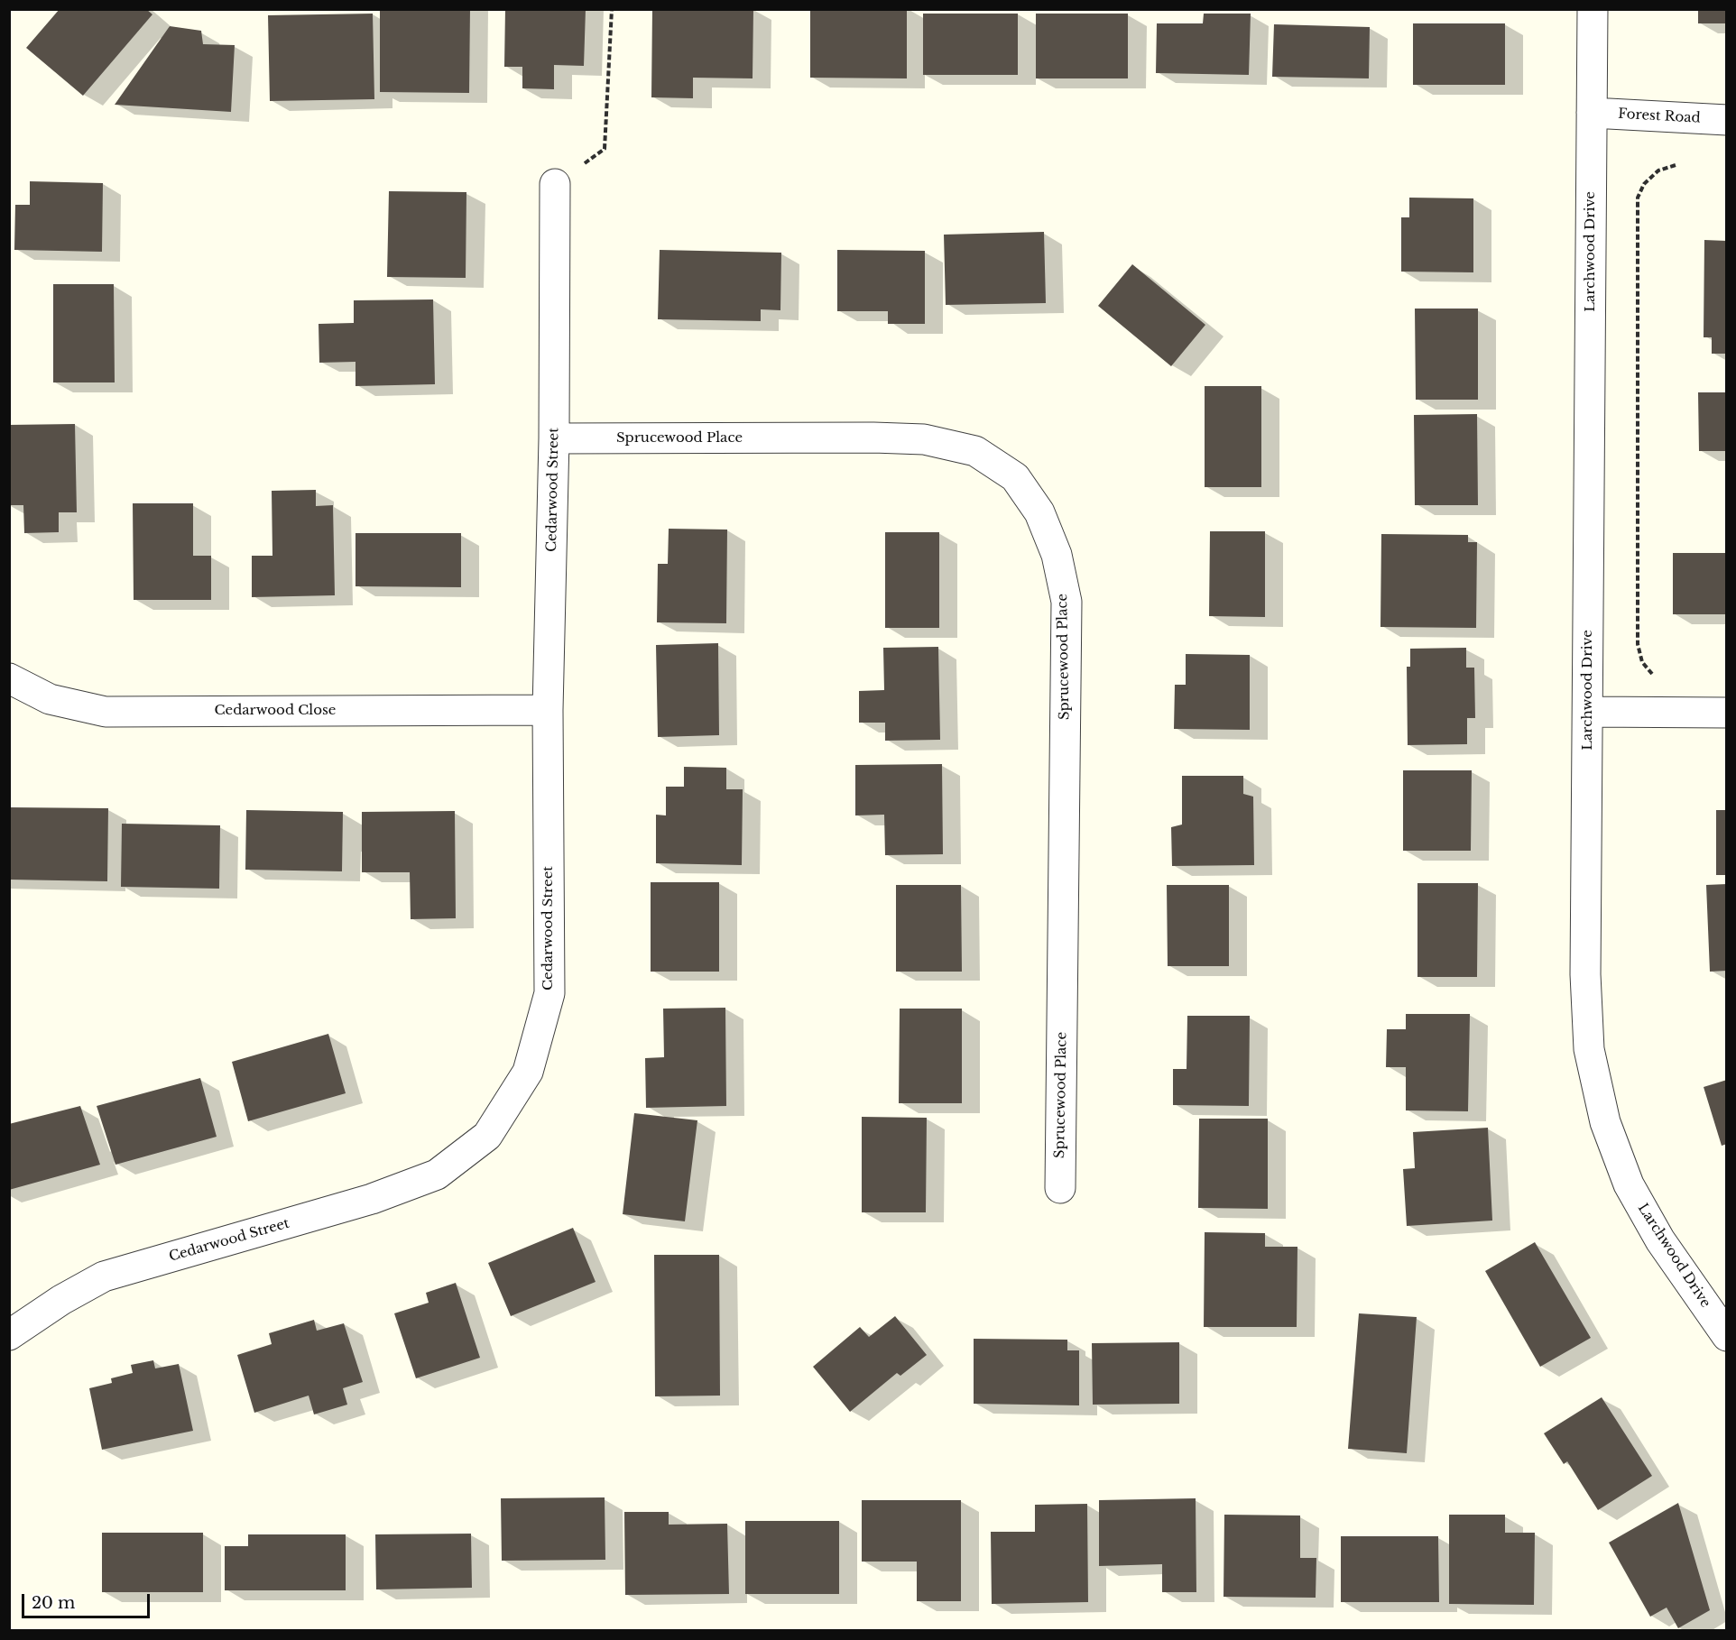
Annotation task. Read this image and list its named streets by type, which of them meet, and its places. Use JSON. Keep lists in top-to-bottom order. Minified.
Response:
{"streets":{"street":["Forest Road","Larchwood Drive","Sprucewood Place","Cedarwood Street","Cedarwood Close"]},"crossings":[["Forest Road","Larchwood Drive"],["Sprucewood Place","Cedarwood Street"],["Cedarwood Street","Cedarwood Close"]],"scale_bar":"20 m"}
